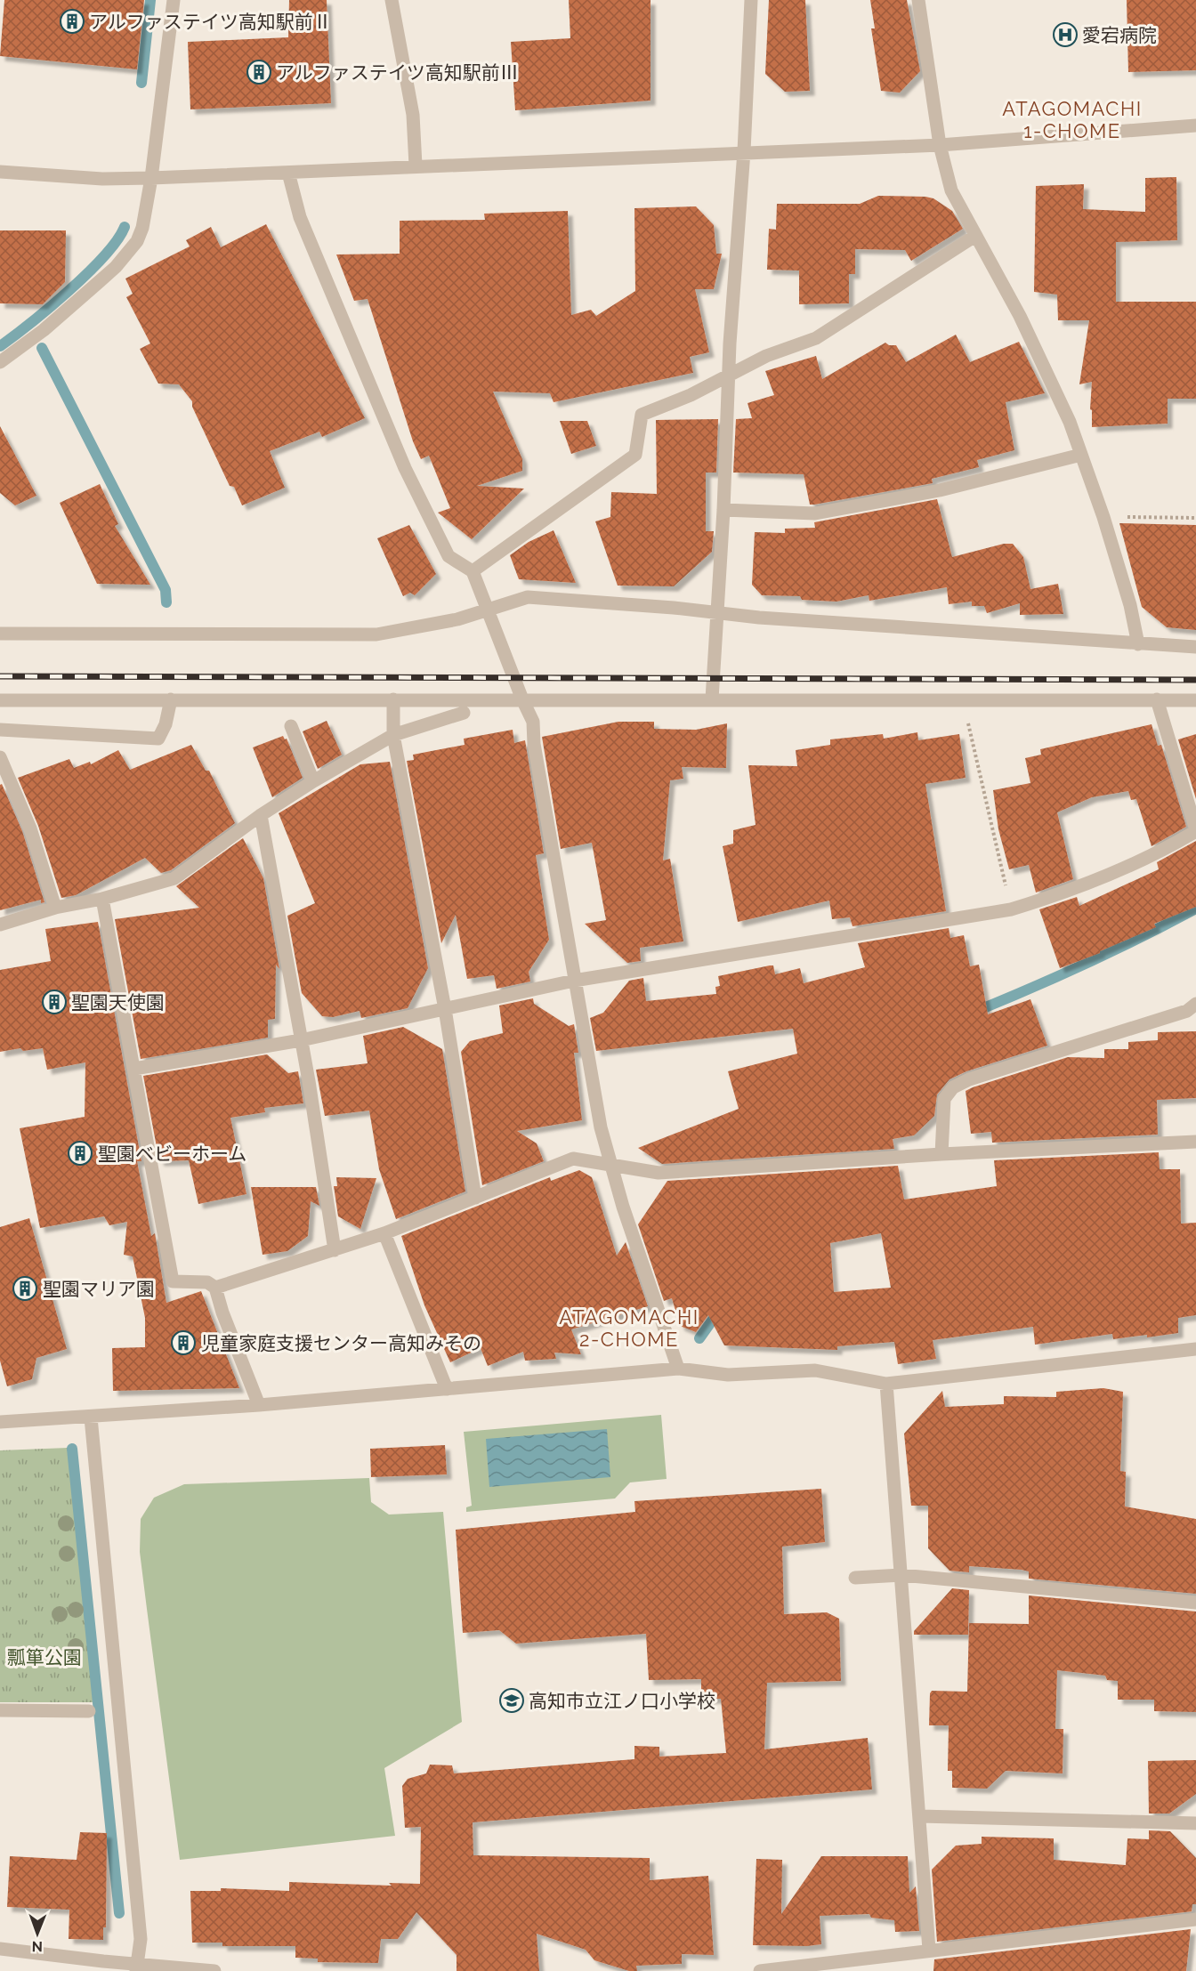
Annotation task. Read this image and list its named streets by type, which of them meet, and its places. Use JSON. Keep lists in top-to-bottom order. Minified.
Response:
{"districts":["ATAGOMACHI 1-CHOME","ATAGOMACHI 2-CHOME"],"parks":["瓢箪公園"],"places":{"building":["アルファステイツ高知駅前Ⅱ","アルファステイツ高知駅前Ⅲ","聖園天使園","聖園ベビーホーム","聖園マリア園","児童家庭支援センター高知みその"],"hospital":["愛宕病院"],"school or university":["高知市立江ノ口小学校"]},"north":"bottom"}
